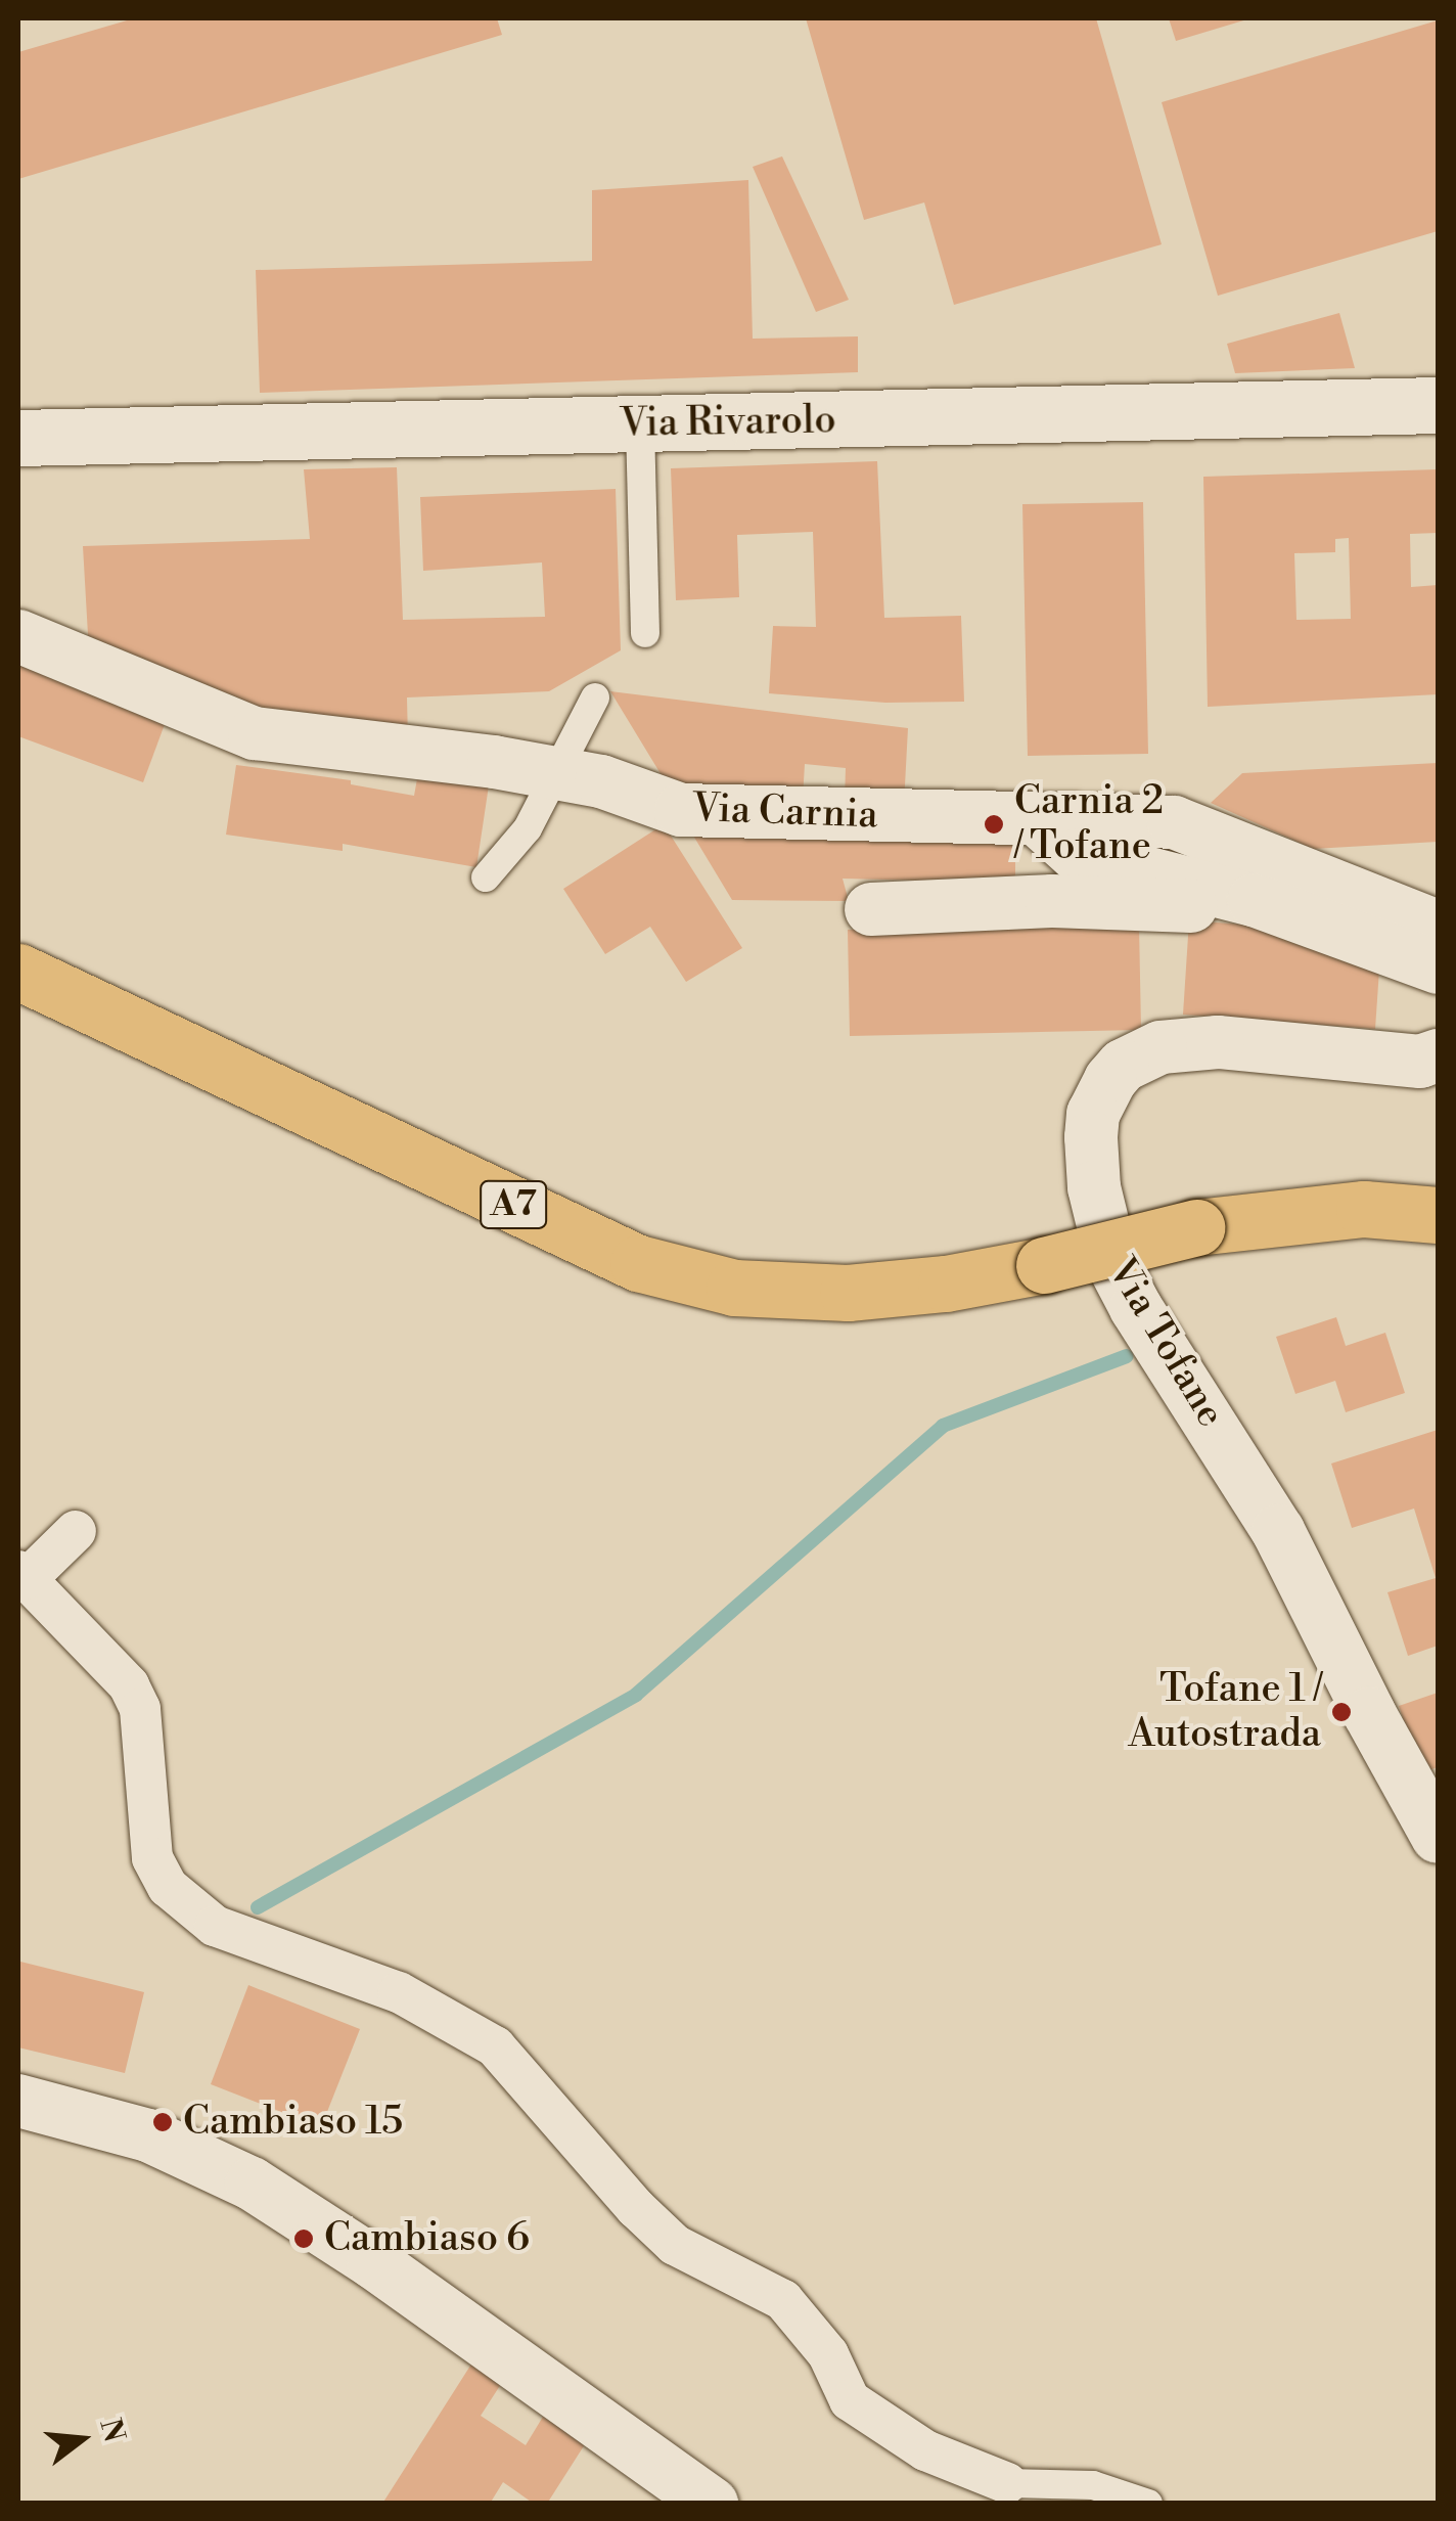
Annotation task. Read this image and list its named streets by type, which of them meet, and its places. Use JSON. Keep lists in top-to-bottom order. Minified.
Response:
{"streets":{"highway":["A7"],"main road":["Via Rivarolo"],"street":["Via Carnia","Via Tofane"]},"places":["Carnia 2 / Tofane","Tofane 1 / Autostrada","Cambiaso 15","Cambiaso 6"],"north":"right"}
